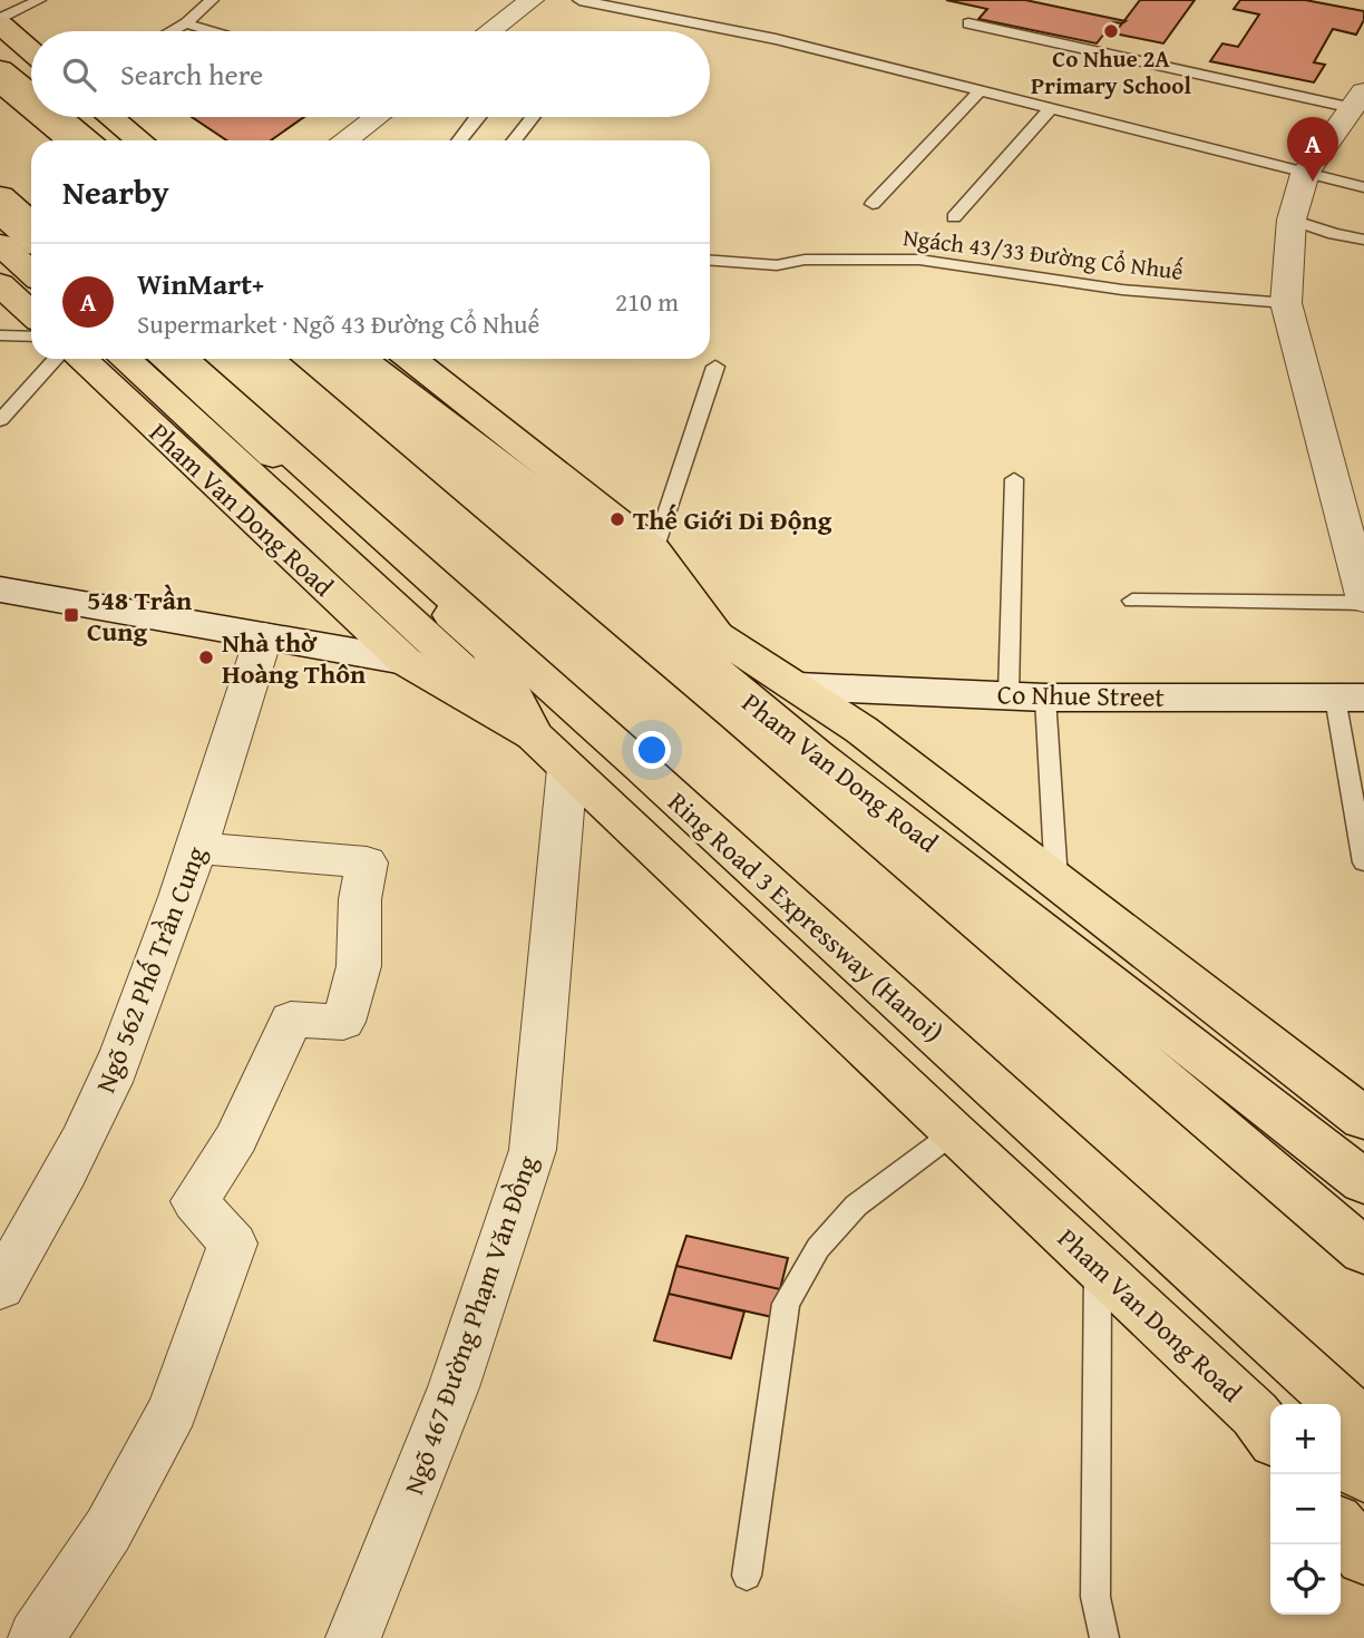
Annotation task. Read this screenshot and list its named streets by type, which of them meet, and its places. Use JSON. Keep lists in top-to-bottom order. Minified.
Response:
{"streets":{"main road":["Pham Van Dong Road","Co Nhue Street","Ring Road 3 Expressway (Hanoi)"],"street":["Ngõ 562 Phố Trần Cung","Ngõ 467 Đường Phạm Văn Đồng"],"lane":["Ngách 43/33 Đường Cổ Nhuế"]},"crossings":[["Pham Van Dong Road","Co Nhue Street"],["Pham Van Dong Road","Ngõ 467 Đường Phạm Văn Đồng"]],"places":{"other":["Co Nhue 2A Primary School","Thế Giới Di Động","Nhà thờ Hoàng Thôn"],"transit":["548 Trần Cung"]},"page":{"search":"Search here","pins":"A","heading":"Nearby","list":[{"mark":"A","name":"WinMart+","note":"Supermarket · Ngõ 43 Đường Cổ Nhuế","value":"210 m"}],"map_buttons":["+","−"]}}
